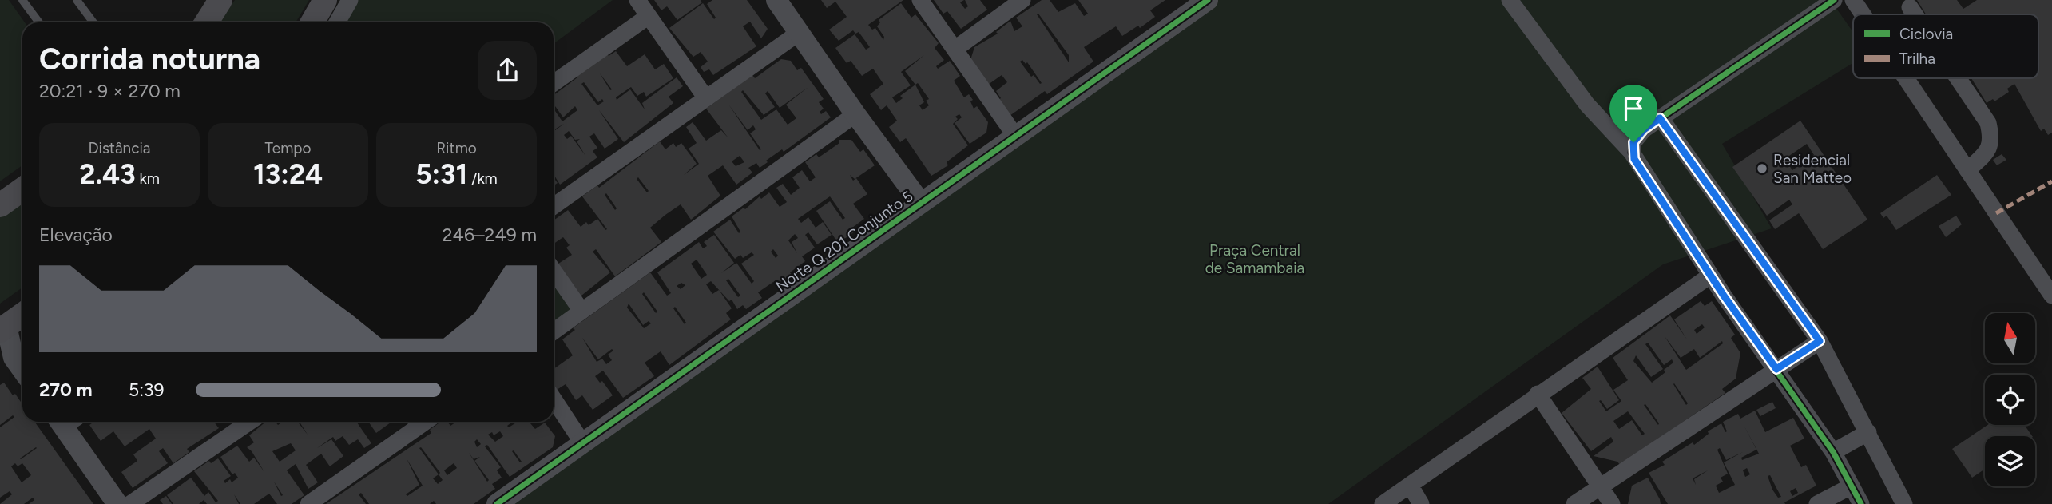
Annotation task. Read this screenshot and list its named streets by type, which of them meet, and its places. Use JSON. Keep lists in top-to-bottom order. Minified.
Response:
{"streets":{"street":["Norte Q 201 Conjunto 5"]},"parks":["Praça Central de Samambaia"],"places":["Residencial San Matteo"],"legend":["Ciclovia","Trilha"],"north":"top","page":{"heading":["Corrida noturna","20:21 · 9 × 270 m"],"stats":[["Distância","2.43 km"],["Tempo","13:24"],["Ritmo","5:31 /km"]],"chart":["Elevação","246–249 m"],"list":[{"name":"270 m","note":"5:39"}]}}
